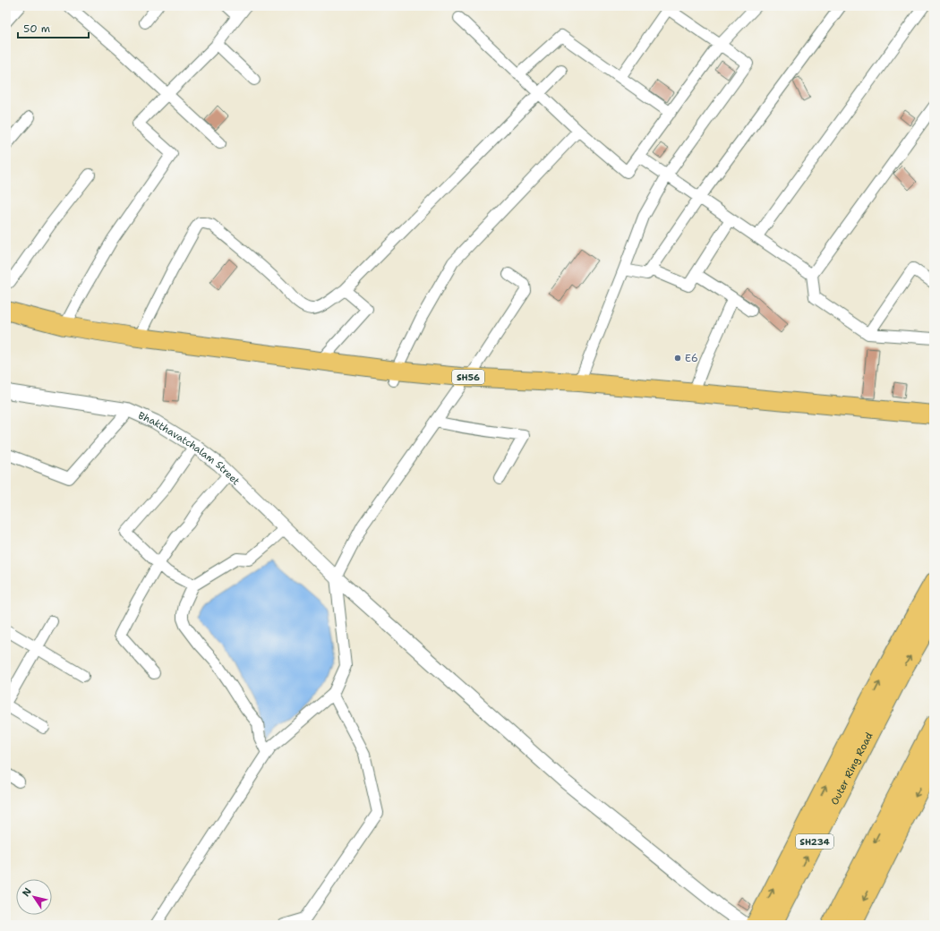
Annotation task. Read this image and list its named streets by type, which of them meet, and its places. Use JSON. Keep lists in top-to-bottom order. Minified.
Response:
{"streets":{"highway":["Outer Ring Road","SH234"],"main road":["SH56"],"street":["Bhakthavatchalam Street"]},"places":["E6"],"scale_bar":"50 m","north":"top left"}
